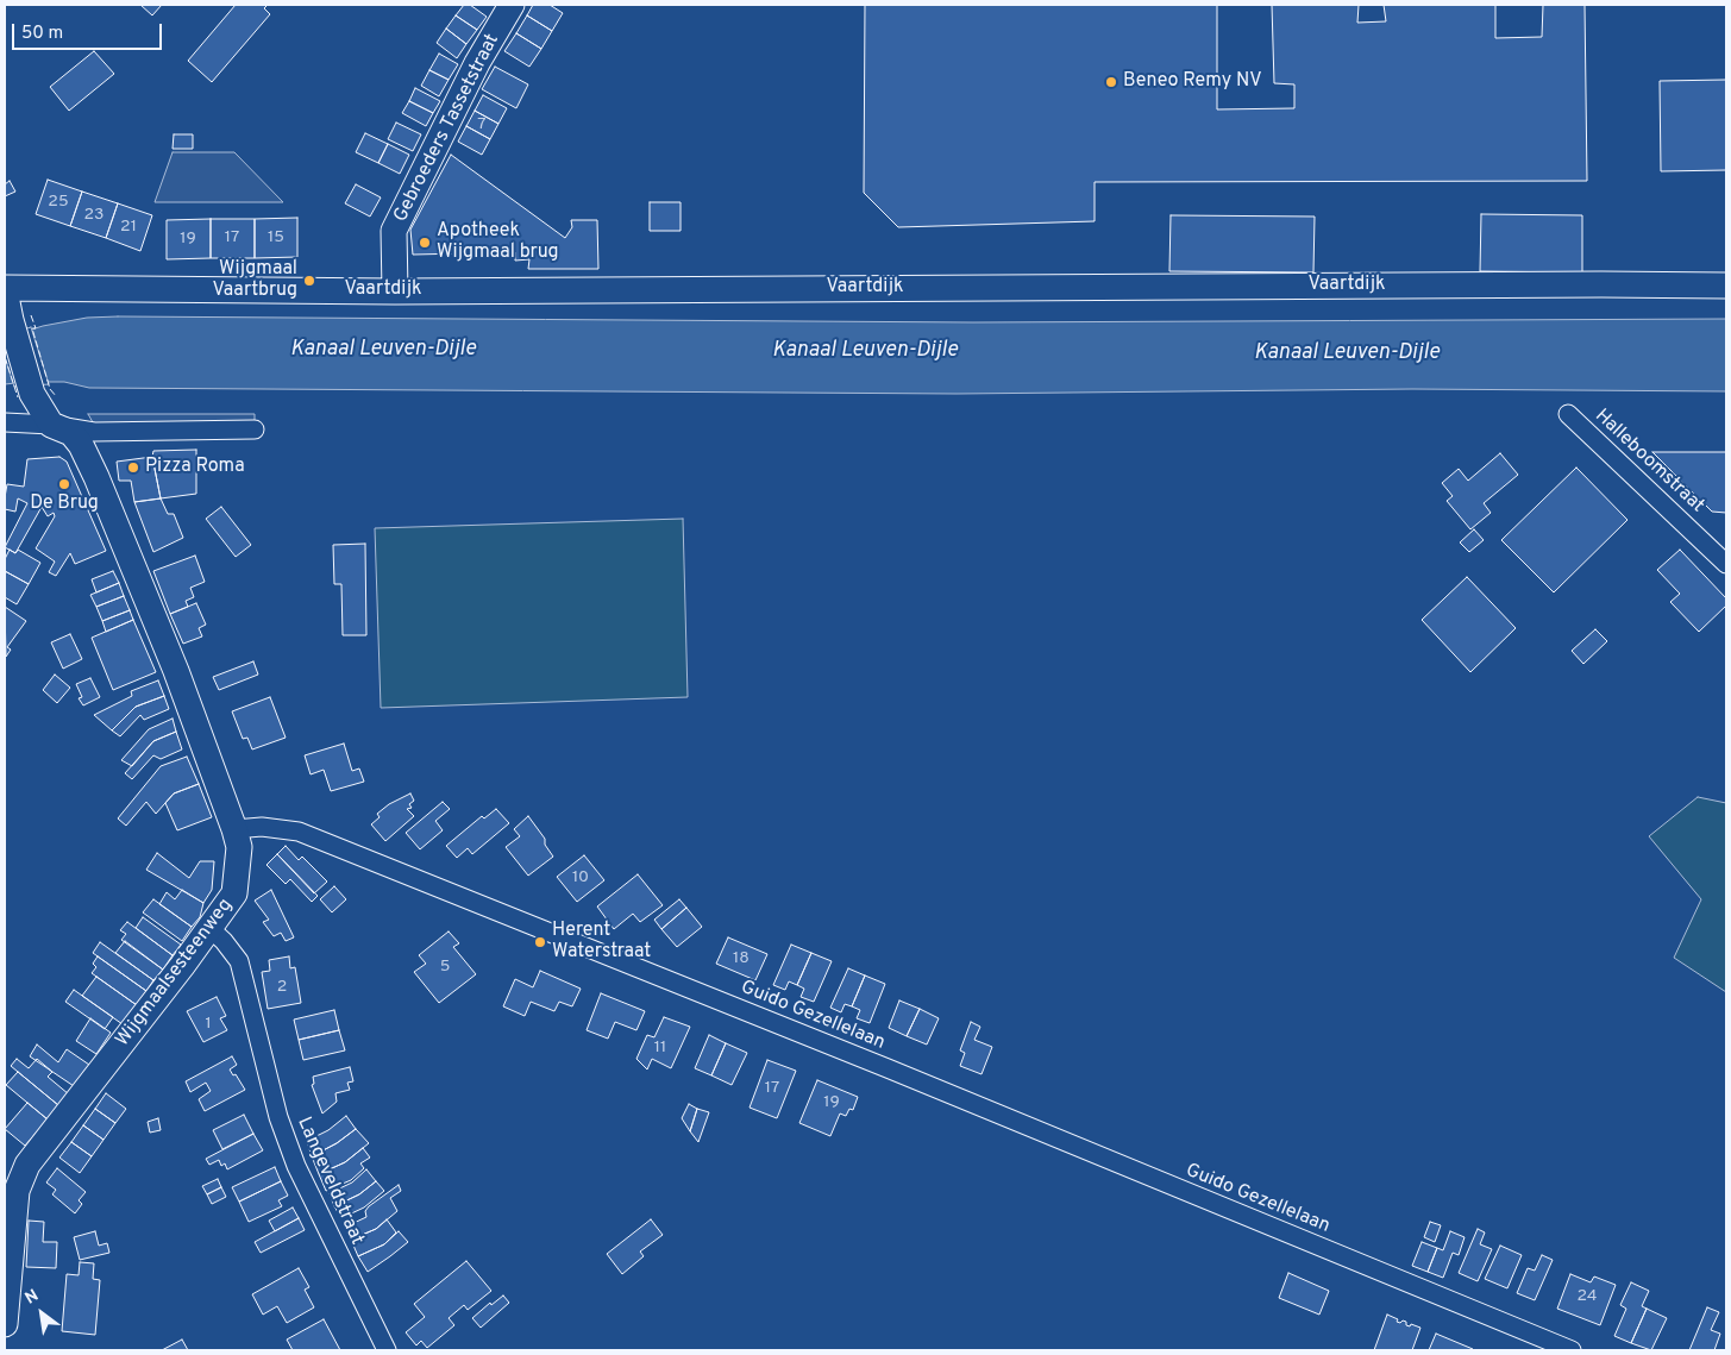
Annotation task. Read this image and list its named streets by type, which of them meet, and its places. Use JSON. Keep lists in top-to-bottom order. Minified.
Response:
{"streets":{"street":["Gebroeders Tassetstraat","Vaartdijk","Halleboomstraat","Wijgmaalsesteenweg","Guido Gezellelaan","Langeveldstraat"]},"crossings":[["Gebroeders Tassetstraat","Vaartdijk"],["Vaartdijk","Wijgmaalsesteenweg"],["Wijgmaalsesteenweg","Guido Gezellelaan"],["Wijgmaalsesteenweg","Langeveldstraat"]],"water":["Kanaal Leuven-Dijle"],"places":["Beneo Remy NV","Apotheek Wijgmaal brug","Wijgmaal Vaartbrug","Pizza Roma","De Brug","Herent Waterstraat"],"house_numbers":["7","25","23","21","17","15","19","10","18","5","2","1","11","17","19","24"],"scale_bar":"50 m","north":"top left"}
